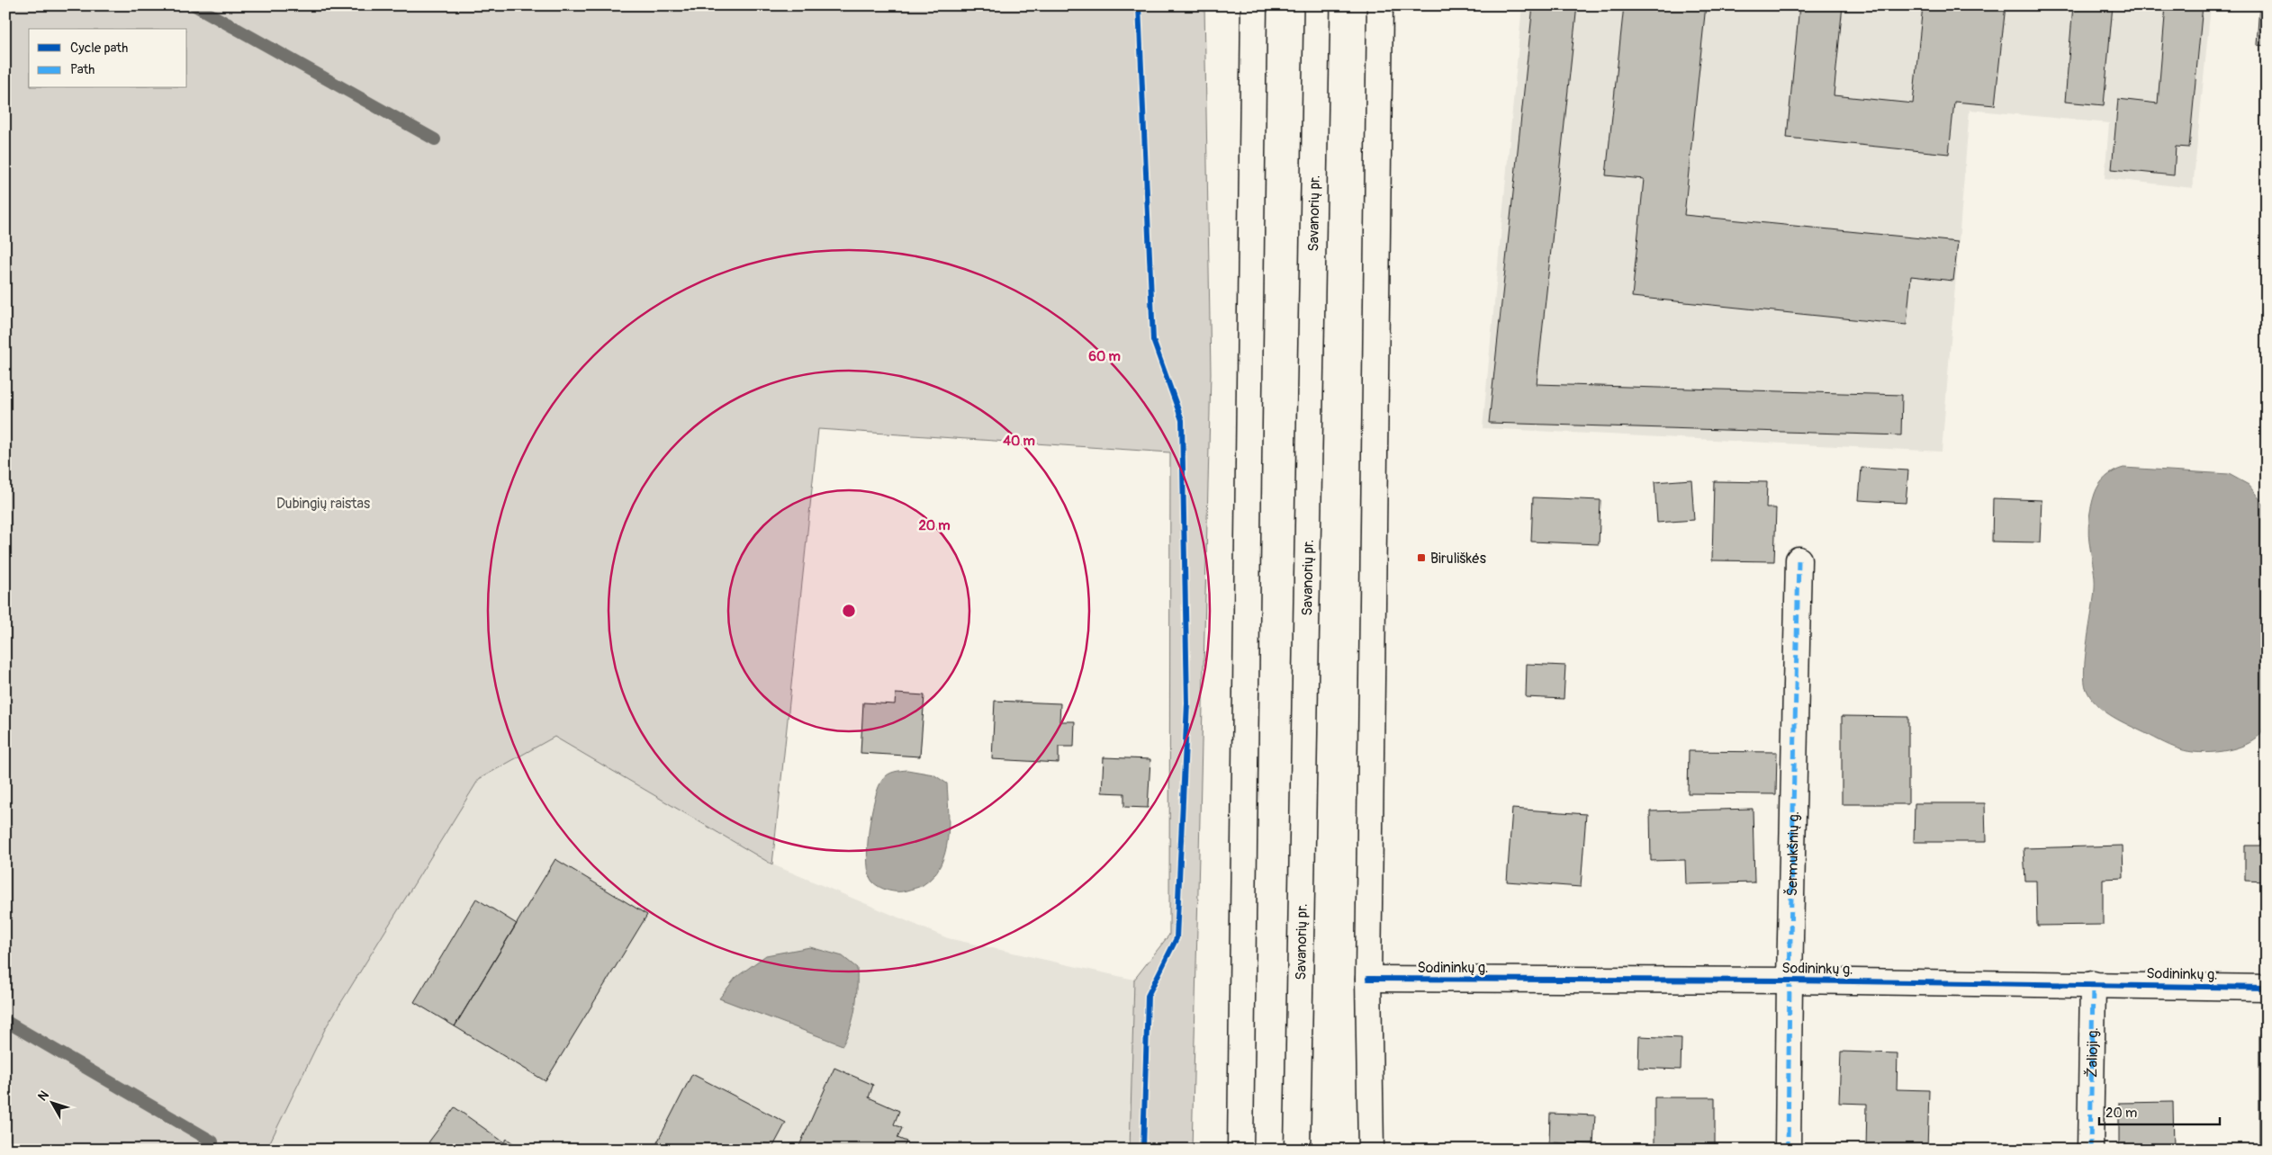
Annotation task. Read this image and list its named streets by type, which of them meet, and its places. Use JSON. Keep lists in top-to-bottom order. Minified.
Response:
{"streets":{"main road":["Savanorių pr.","Šermukšnių g.","Sodininkų g.","Žalioji g."]},"crossings":[["Šermukšnių g.","Sodininkų g."],["Sodininkų g.","Žalioji g."]],"parks":["Dubingių raistas"],"places":{"transit":["Biruliškės"]},"legend":["Cycle path","Path"],"scale_bar":"20 m","north":"top left","rings":["60 m","40 m","20 m"]}
